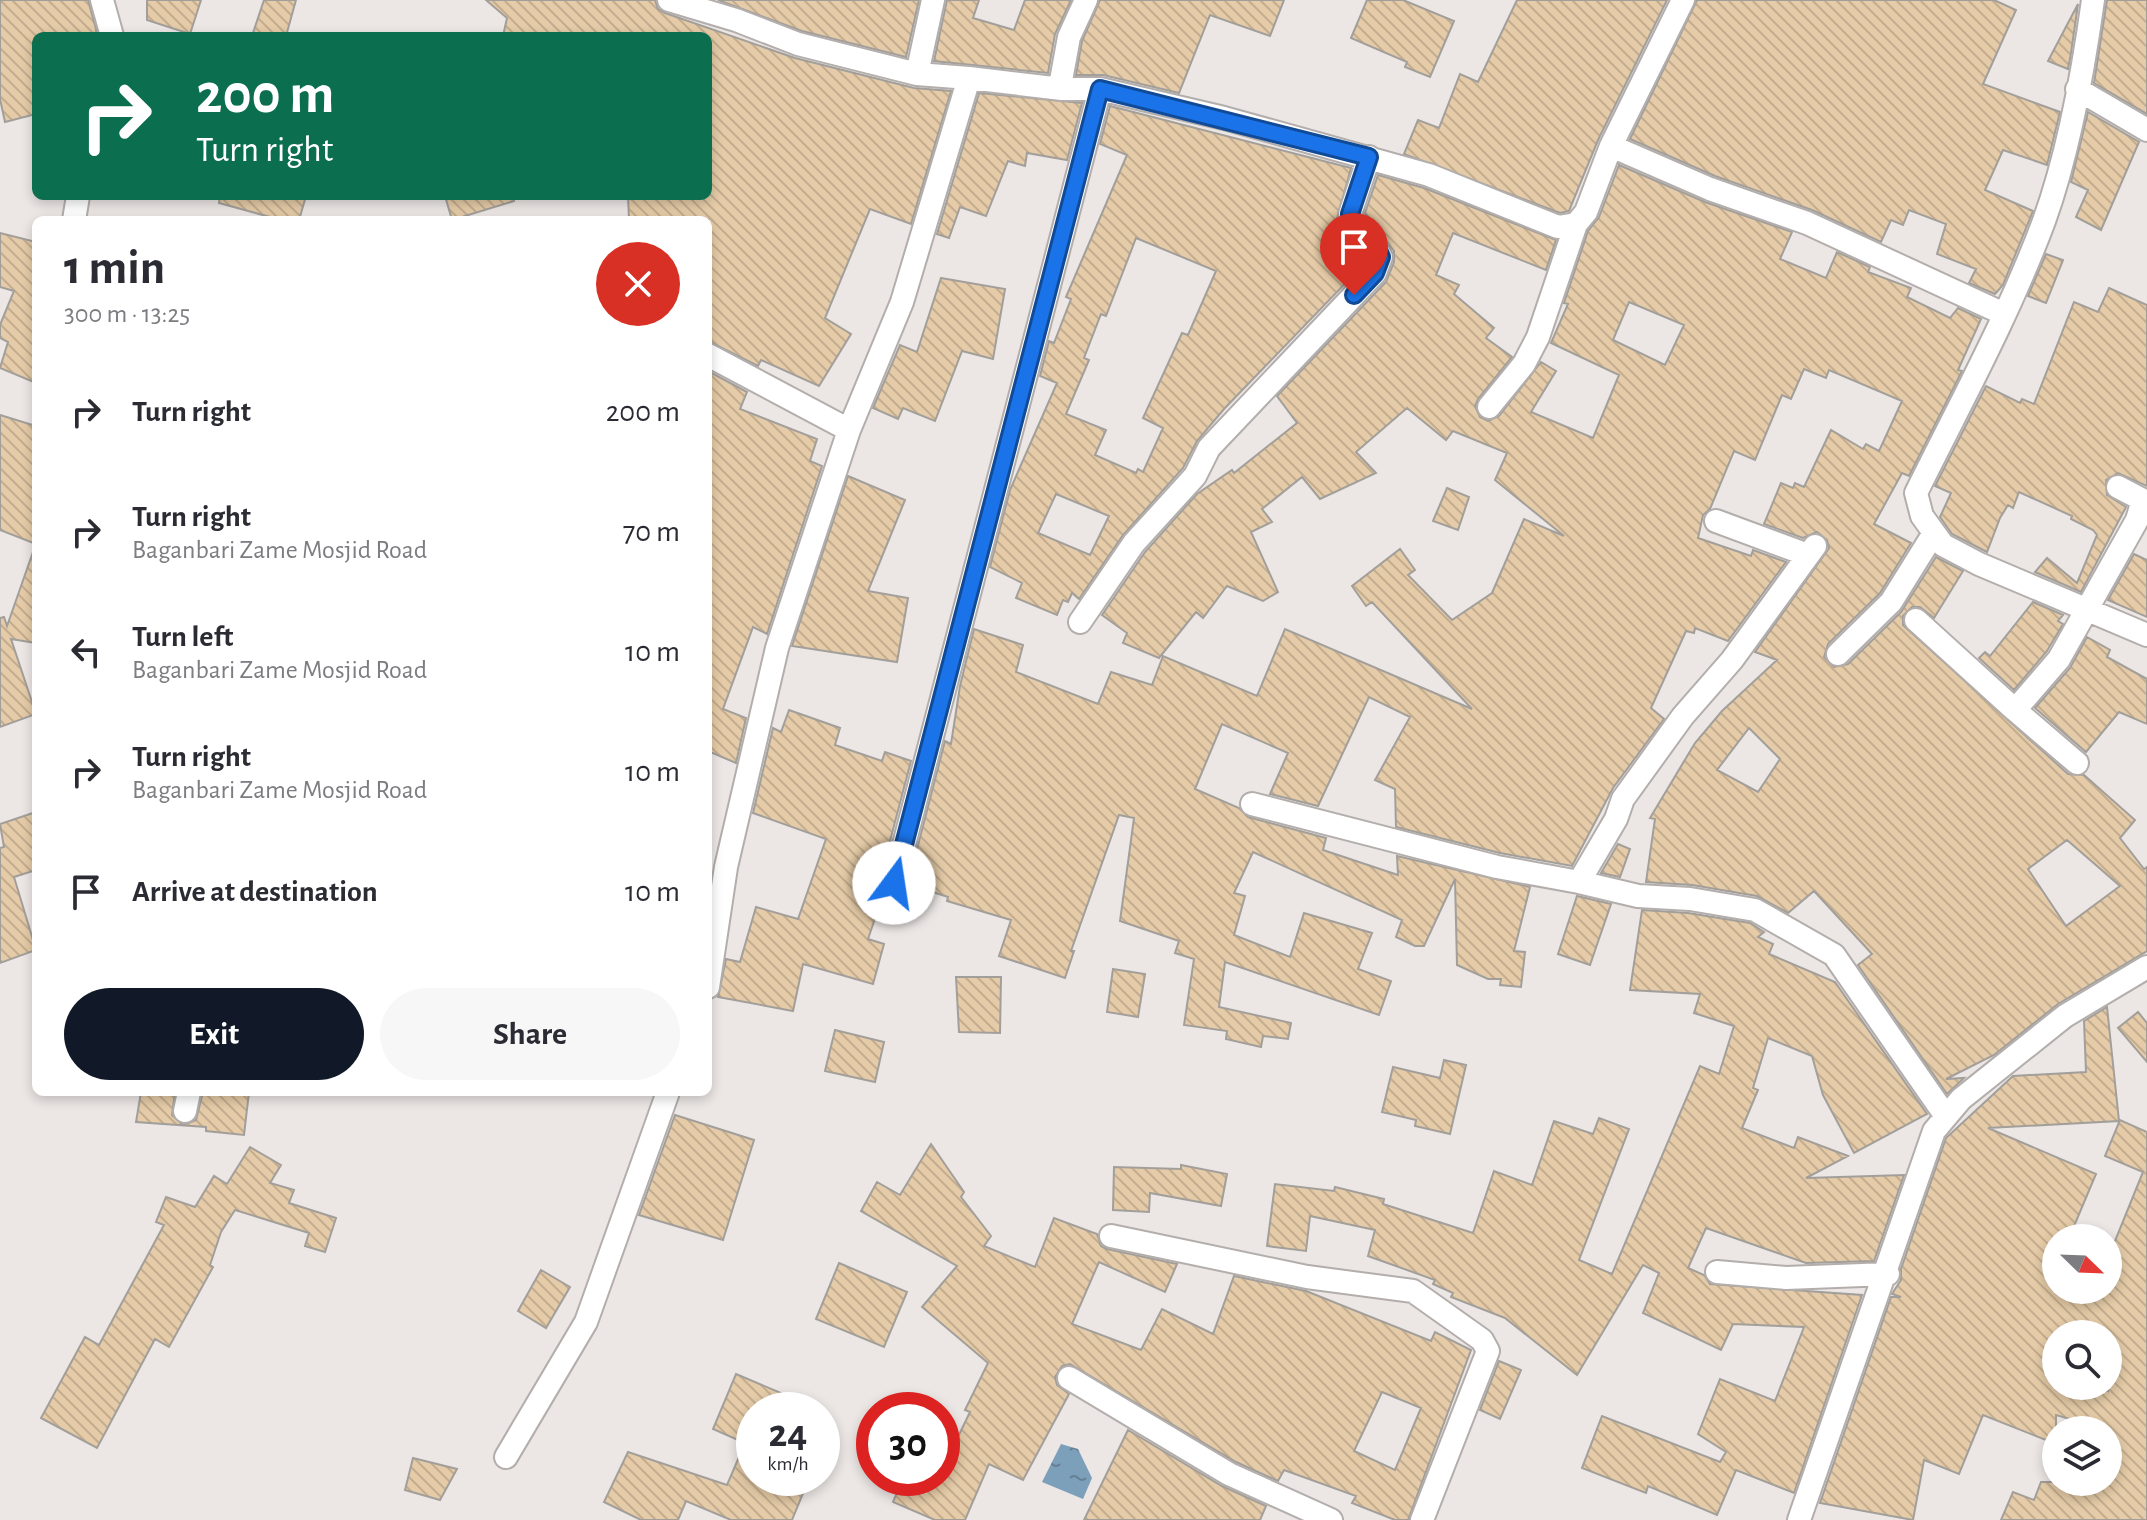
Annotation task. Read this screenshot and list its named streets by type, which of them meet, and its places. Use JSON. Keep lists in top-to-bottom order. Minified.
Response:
{"north":"bottom right","page":{"turn":["200 m","Turn right"],"heading":["1 min","300 m · 13:25"],"list":[{"name":"Turn right","value":"200 m"},{"name":"Turn right","note":"Baganbari Zame Mosjid Road","value":"70 m"},{"name":"Turn left","note":"Baganbari Zame Mosjid Road","value":"10 m"},{"name":"Turn right","note":"Baganbari Zame Mosjid Road","value":"10 m"},{"name":"Arrive at destination","value":"10 m"}],"buttons":["Exit","Share"],"speed":"24 km/h","limit":"30"}}
